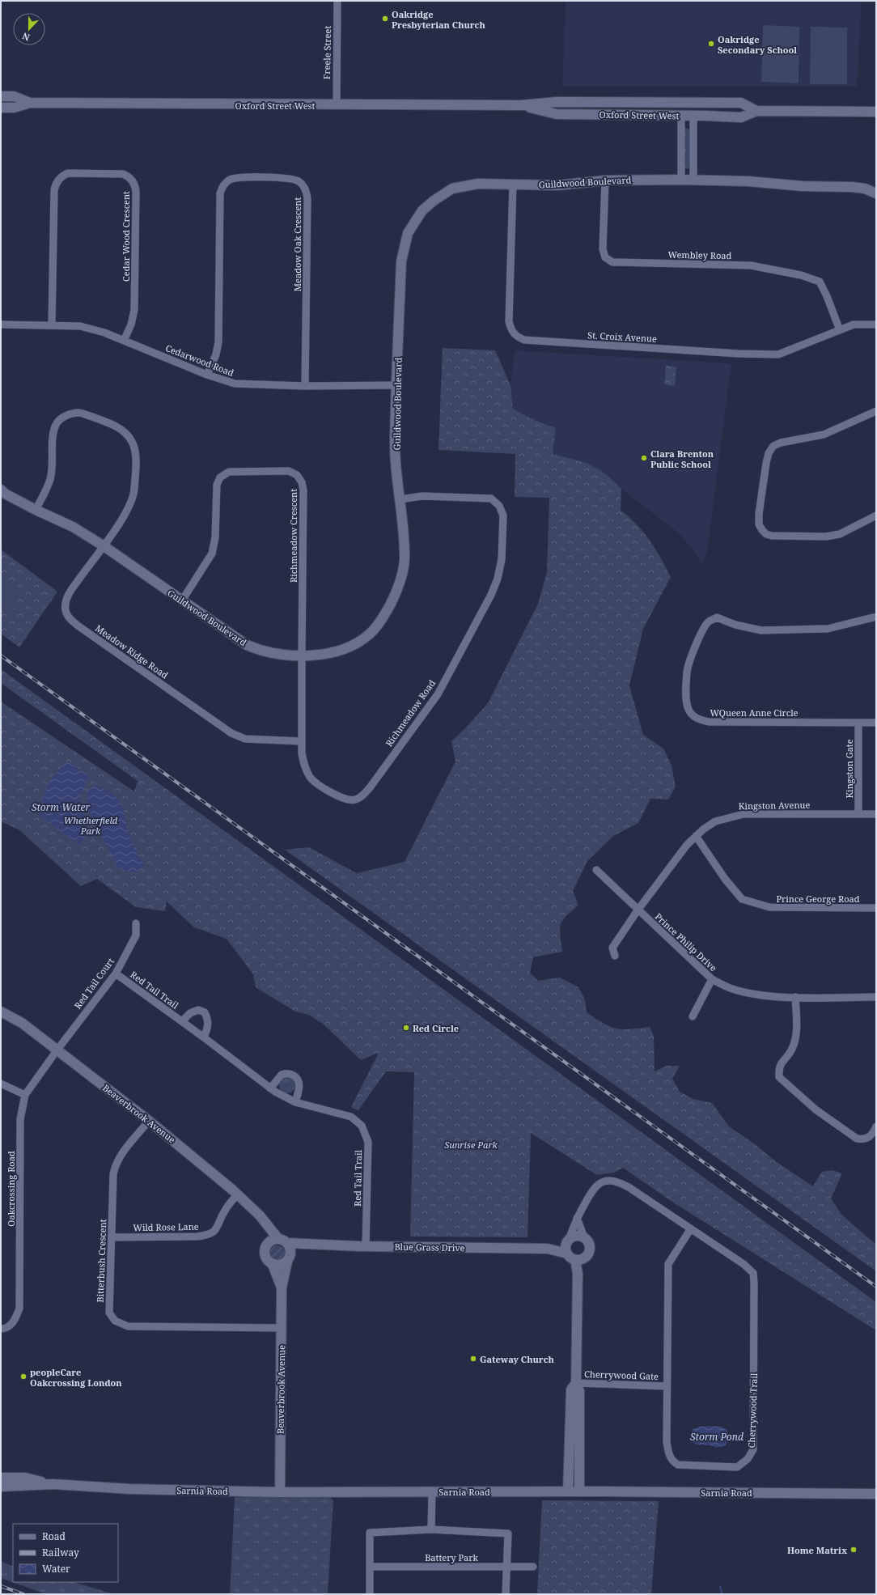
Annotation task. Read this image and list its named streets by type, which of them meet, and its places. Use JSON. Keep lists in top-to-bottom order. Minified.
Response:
{"streets":{"street":["Freele Street","Oxford Street West","Guildwood Boulevard","Cedar Wood Crescent","Meadow Oak Crescent","Wembley Road","St. Croix Avenue","Cedarwood Road","Richmeadow Crescent","Meadow Ridge Road","WQueen Anne Circle","Richmeadow Road","Kingston Gate","Kingston Avenue","Prince George Road","Prince Philip Drive","Red Tail Court","Red Tail Trail","Beaverbrook Avenue","Oakcrossing Road","Wild Rose Lane","Blue Grass Drive","Bitterbush Crescent","Cherrywood Gate","Cherrywood Trail","Sarnia Road","Battery Park"]},"crossings":[["Freele Street","Oxford Street West"],["Guildwood Boulevard","Wembley Road"],["Guildwood Boulevard","St. Croix Avenue"],["Guildwood Boulevard","Cedarwood Road"],["Guildwood Boulevard","Richmeadow Crescent"],["Guildwood Boulevard","Meadow Ridge Road"],["Guildwood Boulevard","Richmeadow Road"],["Cedar Wood Crescent","Cedarwood Road"],["Meadow Oak Crescent","Cedarwood Road"],["Wembley Road","St. Croix Avenue"],["Richmeadow Crescent","Richmeadow Road"],["Meadow Ridge Road","Richmeadow Road"],["WQueen Anne Circle","Kingston Gate"],["Kingston Gate","Kingston Avenue"],["Kingston Avenue","Prince George Road"],["Kingston Avenue","Prince Philip Drive"],["Red Tail Court","Red Tail Trail"],["Red Tail Court","Beaverbrook Avenue"],["Red Tail Court","Oakcrossing Road"],["Red Tail Trail","Blue Grass Drive"],["Beaverbrook Avenue","Oakcrossing Road"],["Beaverbrook Avenue","Wild Rose Lane"],["Beaverbrook Avenue","Blue Grass Drive"],["Beaverbrook Avenue","Bitterbush Crescent"],["Beaverbrook Avenue","Sarnia Road"],["Wild Rose Lane","Bitterbush Crescent"],["Blue Grass Drive","Cherrywood Trail"],["Cherrywood Gate","Cherrywood Trail"]],"water":["Storm Water","Storm Pond"],"parks":["Whetherfield Park","Sunrise Park"],"places":["Oakridge Presbyterian Church","Oakridge Secondary School","Clara Brenton Public School","Red Circle","Gateway Church","peopleCare Oakcrossing London","Home Matrix"],"legend":["Road","Railway","Water"],"north":"bottom"}
